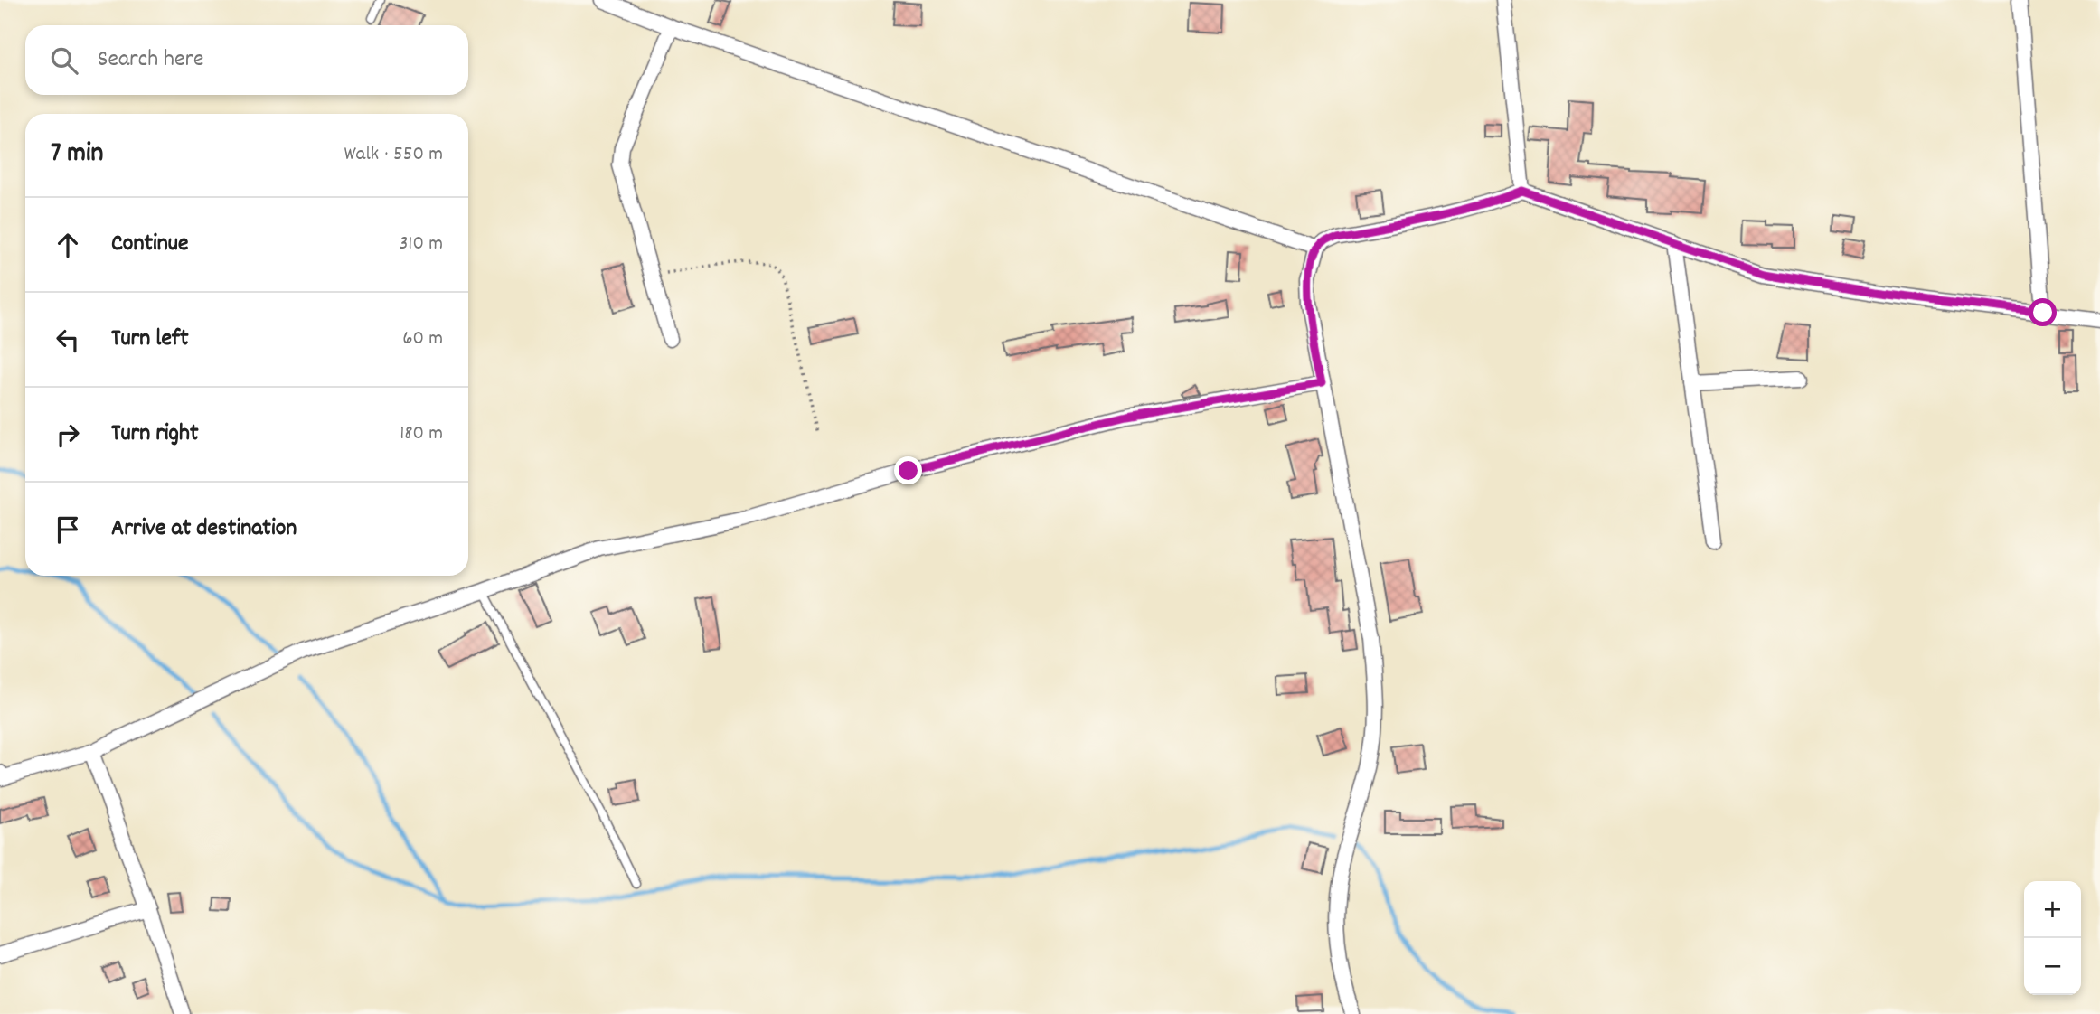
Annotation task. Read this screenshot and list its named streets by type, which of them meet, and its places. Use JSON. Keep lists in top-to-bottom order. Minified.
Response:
{"page":{"search":"Search here","heading":["7 min","Walk · 550 m"],"list":[["Continue","310 m"],["Turn left","60 m"],["Turn right","180 m"],"Arrive at destination"],"map_buttons":["+","−"]}}
